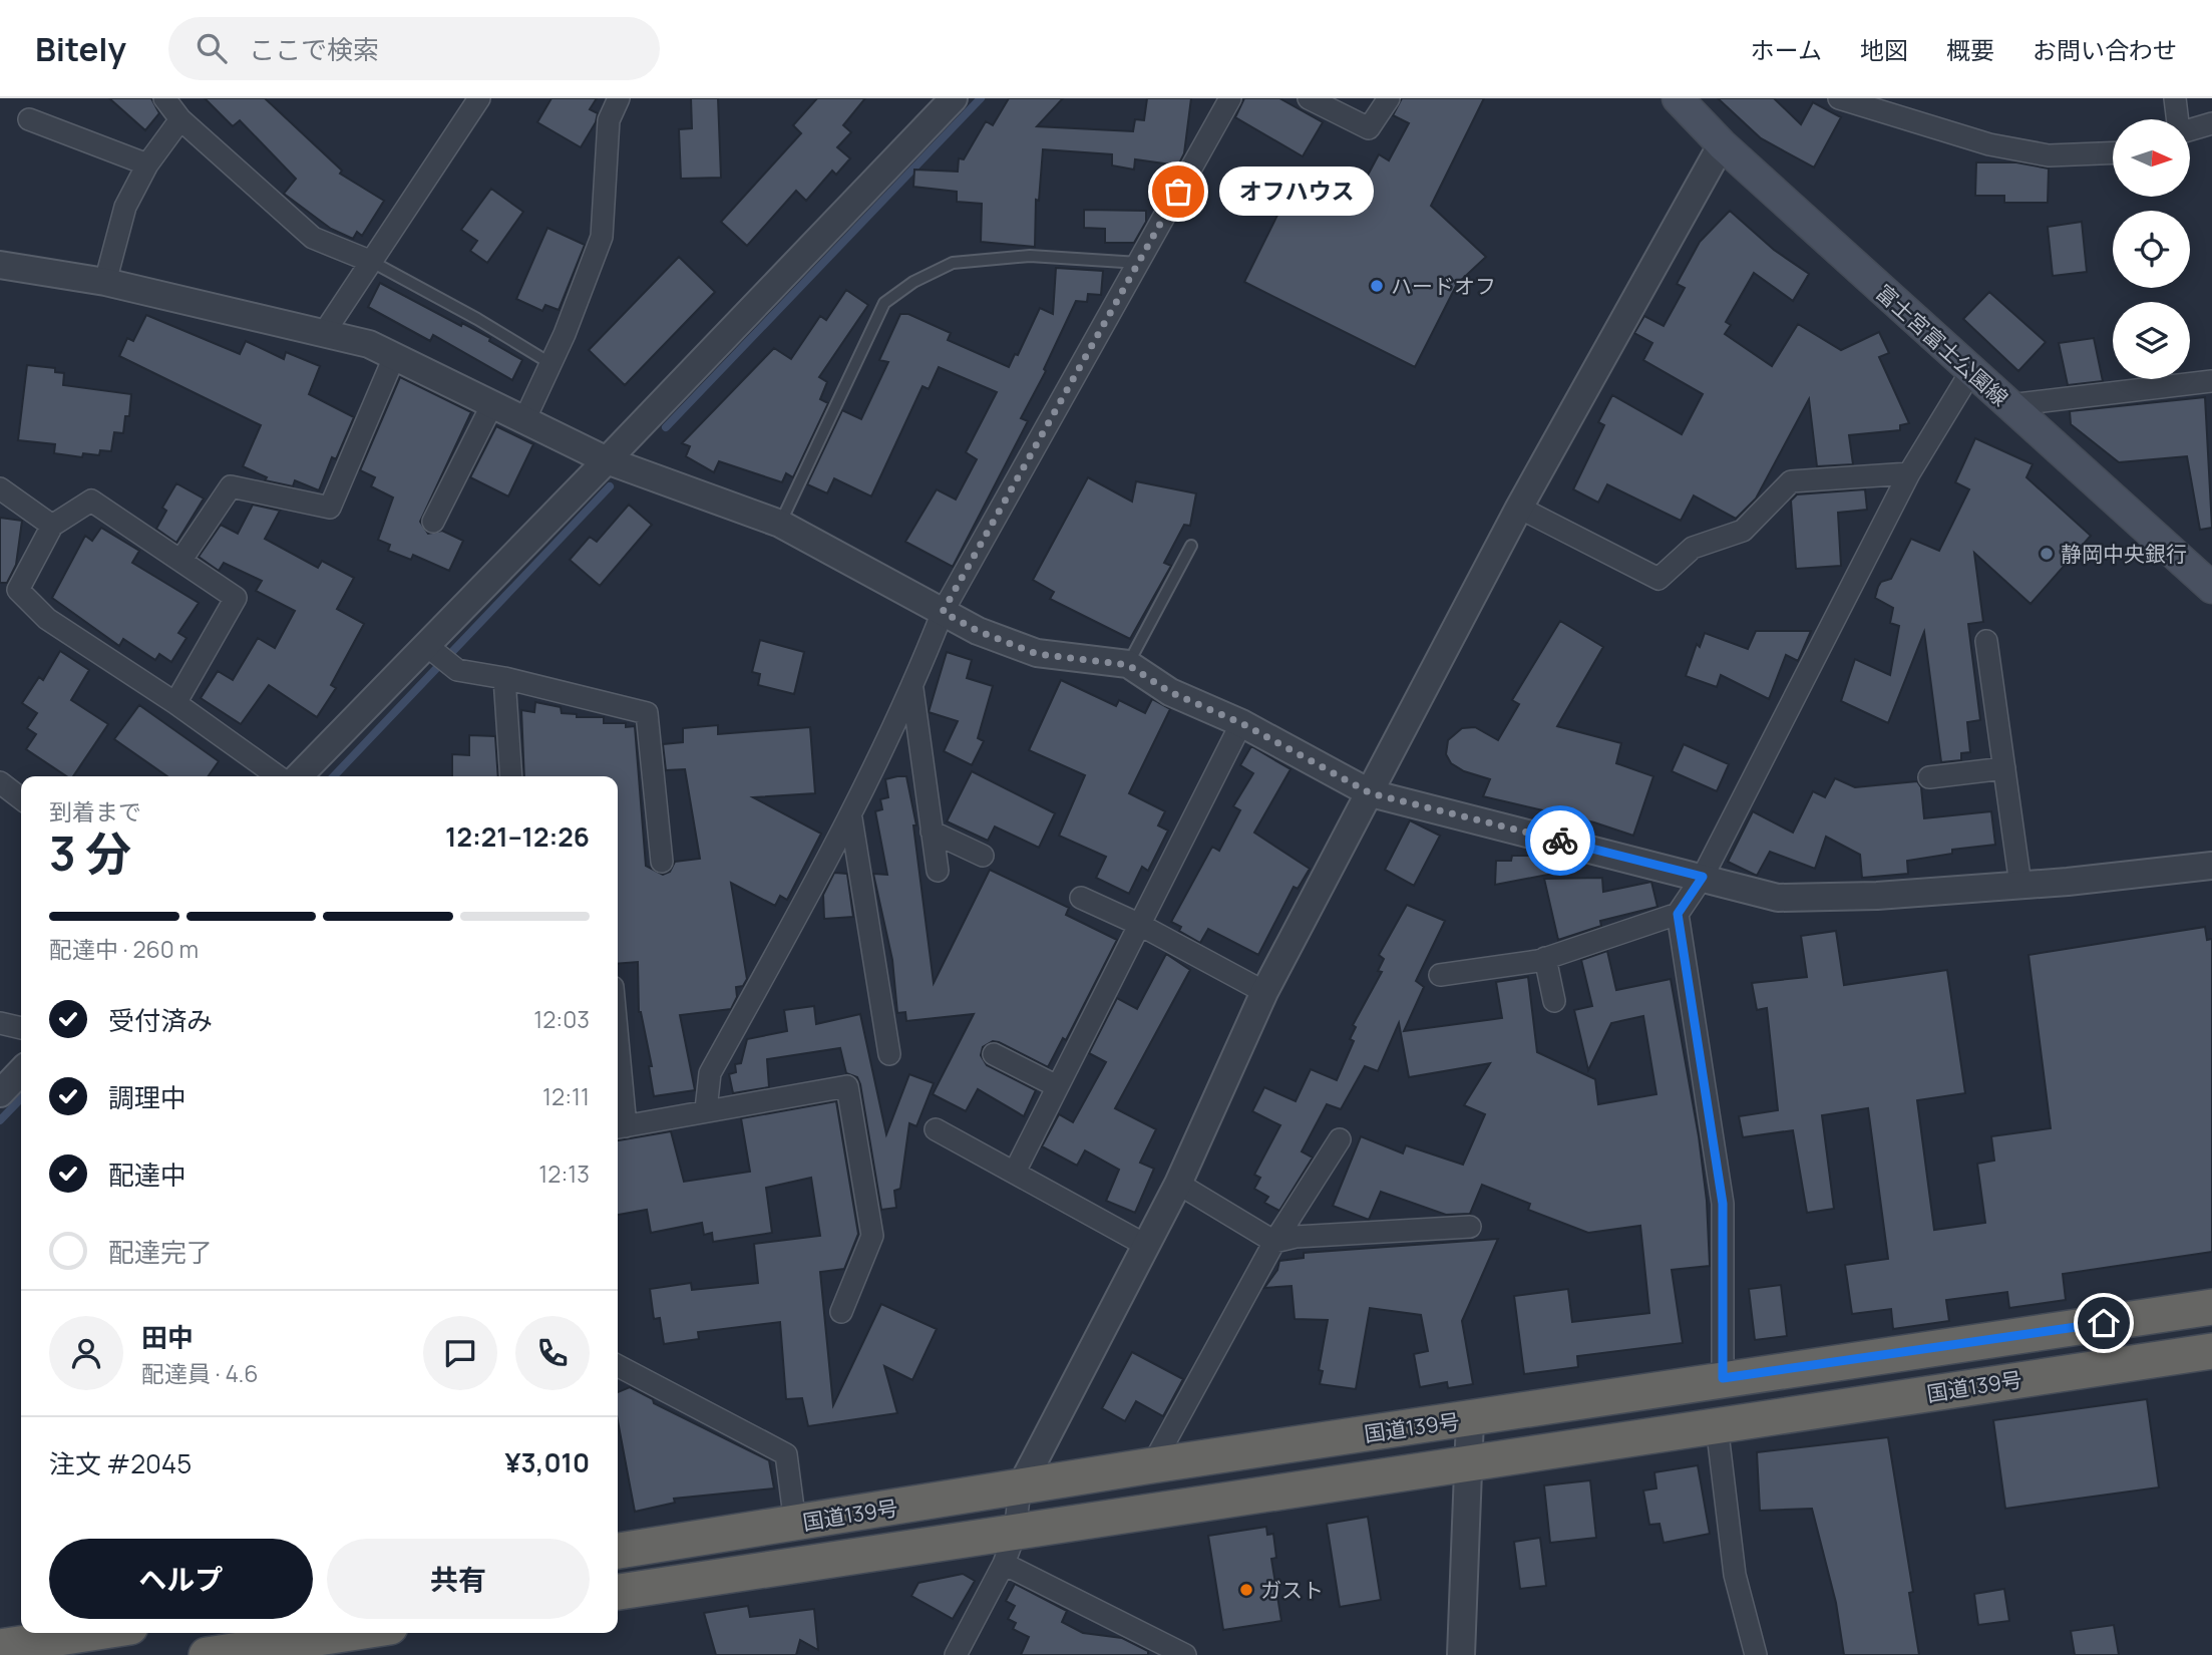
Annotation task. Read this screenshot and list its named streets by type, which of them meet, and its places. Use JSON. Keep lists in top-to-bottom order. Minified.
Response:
{"streets":{"highway":["国道139号"],"main road":["富士宮富士公園線"]},"places":["オフハウス","ハードオフ","静岡中央銀行","ガスト"],"north":"right","page":{"header":"Bitely","search":"ここで検索","nav":["ホーム","地図","概要","お問い合わせ"],"bubble":"オフハウス","heading":["3 分","到着まで","12:21–12:26"],"panel":["田中","配達員 · 4.6","注文 #2045","¥3,010"],"bar":"配達中 · 260 m","list":[["受付済み","12:03"],["調理中","12:11"],["配達中","12:13"],"配達完了"],"buttons":["ヘルプ","共有"]}}
